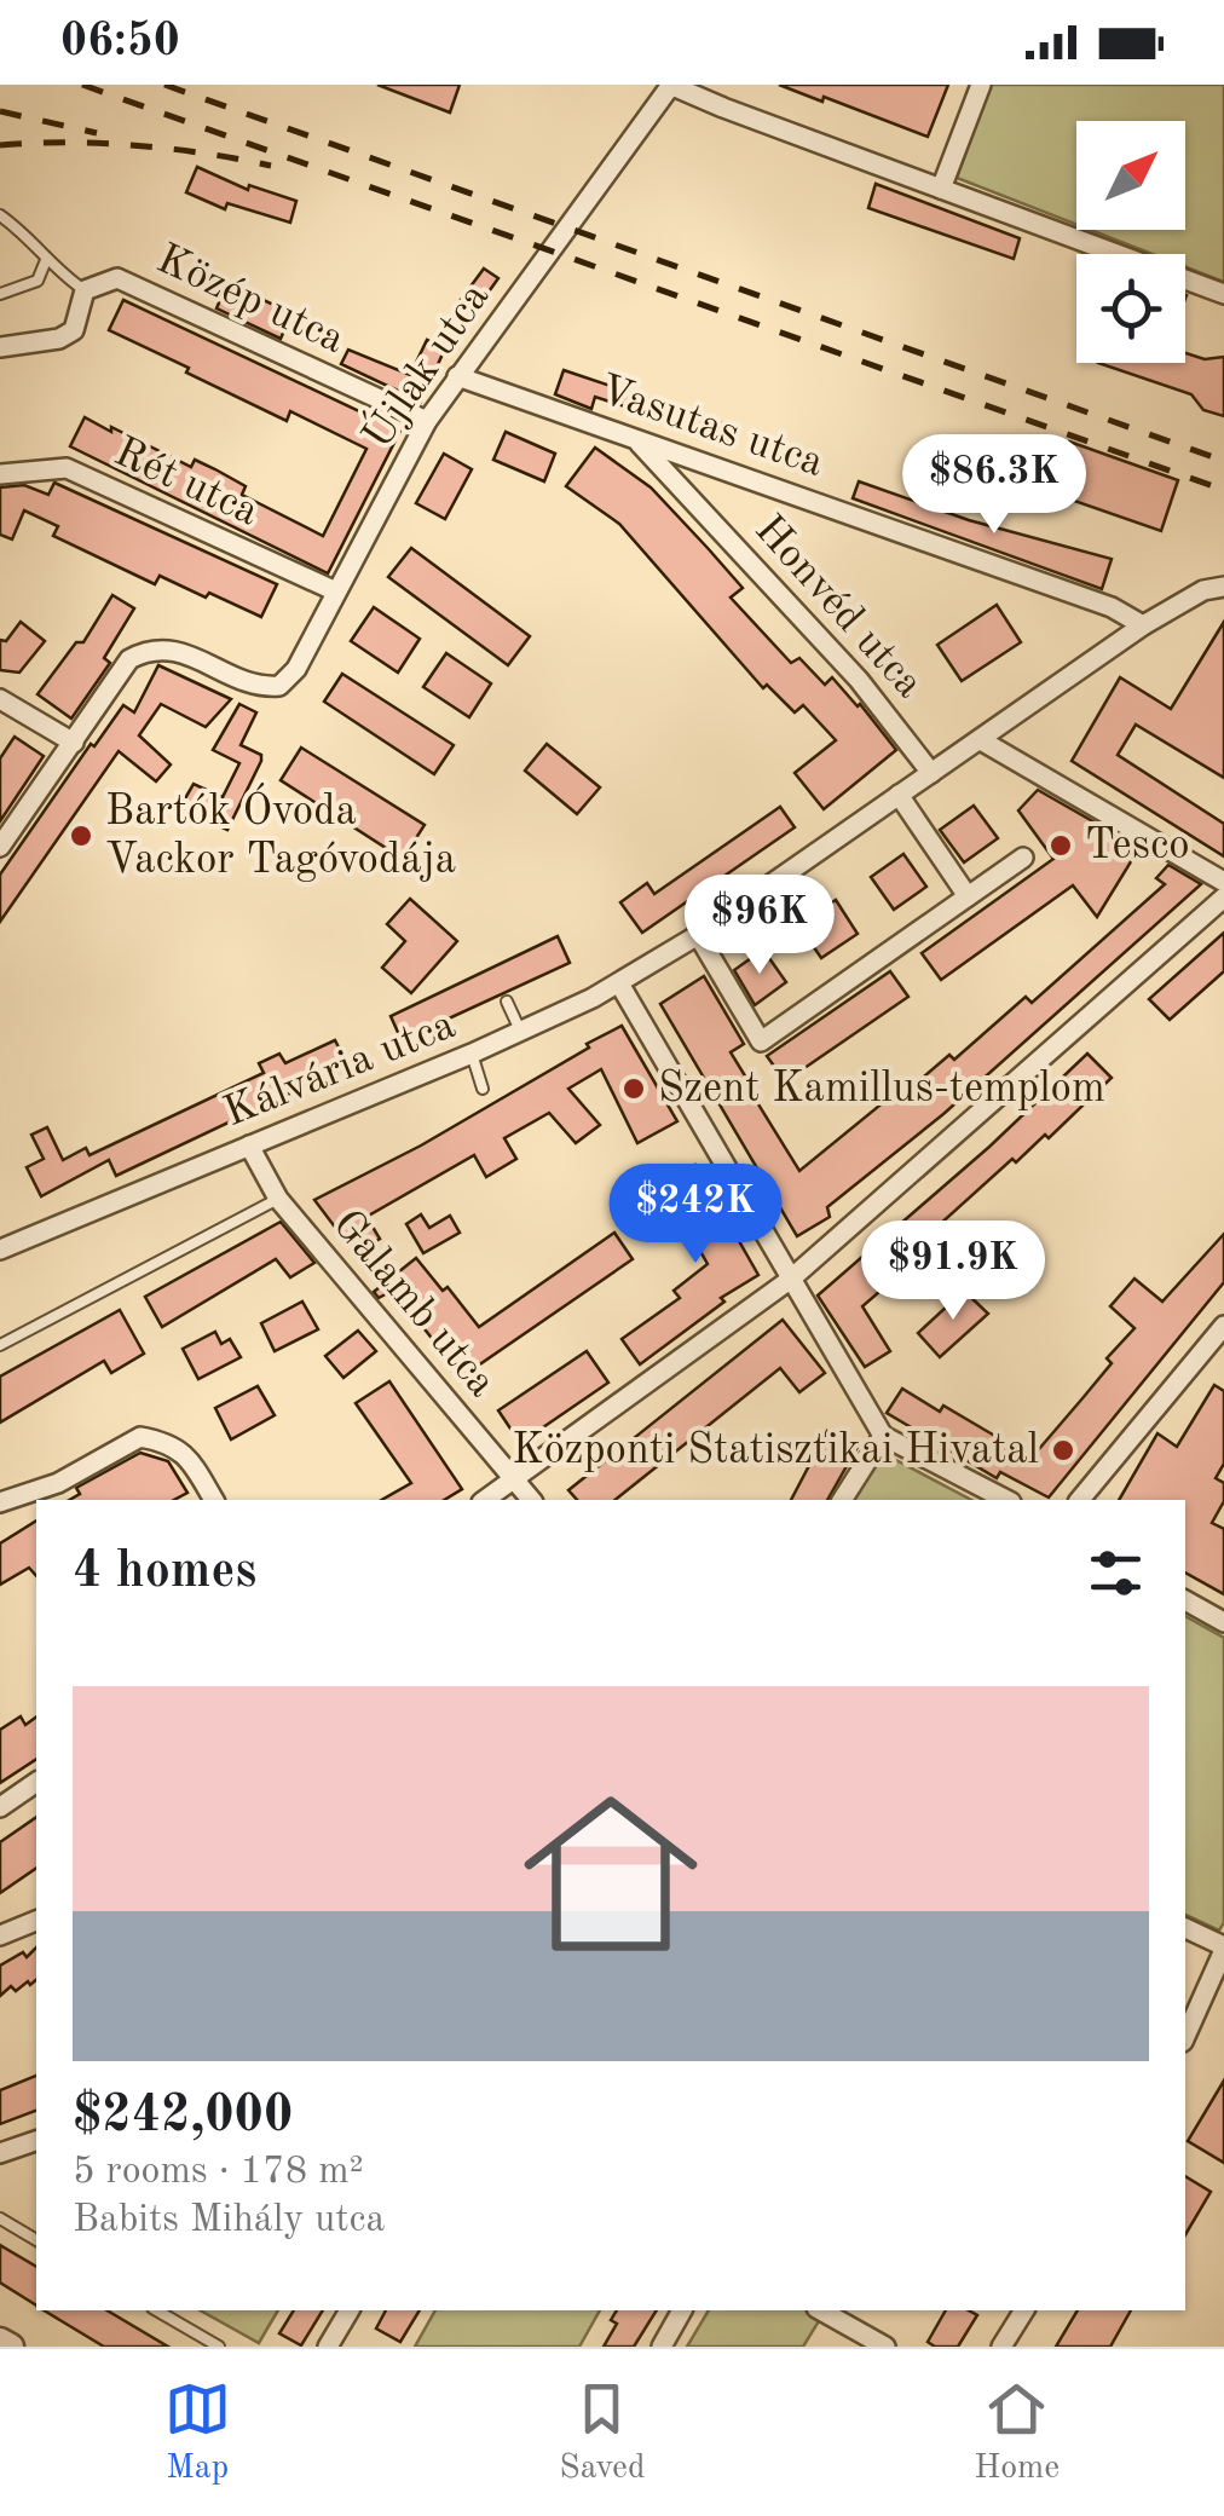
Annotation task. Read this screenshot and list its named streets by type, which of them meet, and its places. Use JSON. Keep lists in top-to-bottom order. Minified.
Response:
{"streets":{"street":["Közép utca","Újlak utca","Vasutas utca","Rét utca","Honvéd utca","Kálvária utca","Galamb utca"]},"crossings":[["Közép utca","Újlak utca"],["Újlak utca","Vasutas utca"],["Újlak utca","Rét utca"],["Vasutas utca","Honvéd utca"],["Vasutas utca","Kálvária utca"],["Honvéd utca","Kálvária utca"],["Kálvária utca","Galamb utca"]],"places":["Bartók Óvoda Vackor Tagóvodája","Tesco","Szent Kamillus-templom","Központi Statisztikai Hivatal"],"north":"top right","page":{"status":"06:50","price":["$86.3K","$96K","$242K","$91.9K"],"heading":"4 homes","list":[{"name":"$242,000","note":"5 rooms · 178 m² · Babits Mihály utca"}],"tabs":["Map","Saved","Home"]}}
